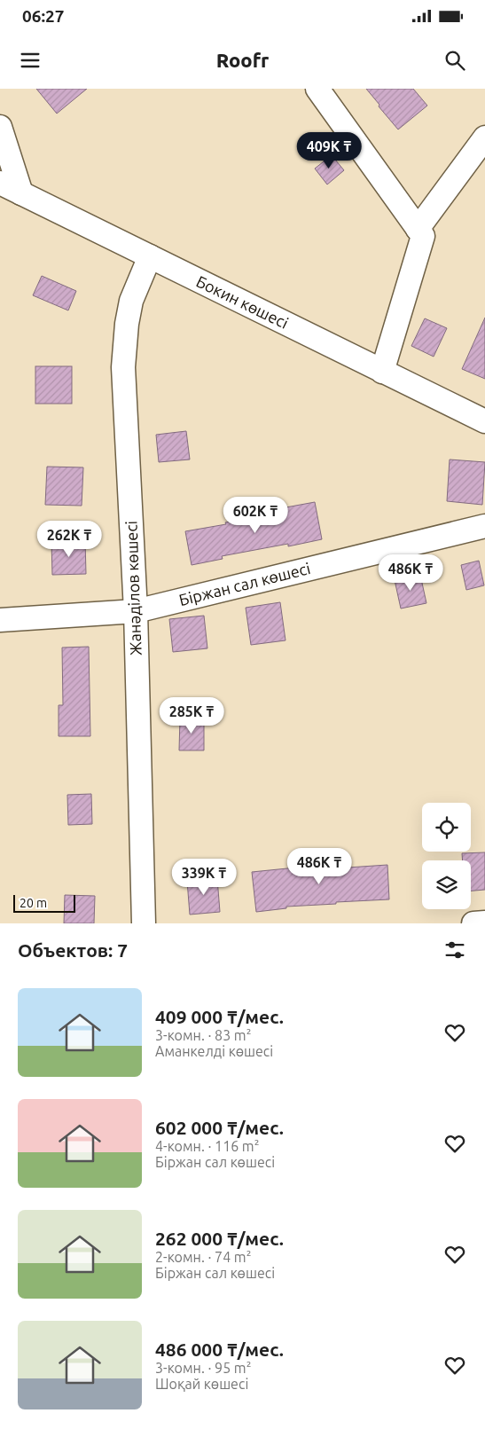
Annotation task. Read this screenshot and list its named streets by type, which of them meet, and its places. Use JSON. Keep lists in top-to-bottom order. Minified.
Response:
{"streets":{"street":["Бокин көшесі","Біржан сал көшесі","Жанәділов көшесі"]},"crossings":[["Бокин көшесі","Жанәділов көшесі"],["Біржан сал көшесі","Жанәділов көшесі"]],"scale_bar":"20 m","page":{"status":"06:27","header":"Roofr","price":["409K ₸","602K ₸","262K ₸","486K ₸","285K ₸","486K ₸","339K ₸"],"scale":"20 m","heading":"Объектов: 7","list":[{"name":"409 000 ₸/мес.","note":"3-комн. · 83 m² · Аманкелді көшесі"},{"name":"602 000 ₸/мес.","note":"4-комн. · 116 m² · Біржан сал көшесі"},{"name":"262 000 ₸/мес.","note":"2-комн. · 74 m² · Біржан сал көшесі"},{"name":"486 000 ₸/мес.","note":"3-комн. · 95 m² · Шоқай көшесі"}]}}
